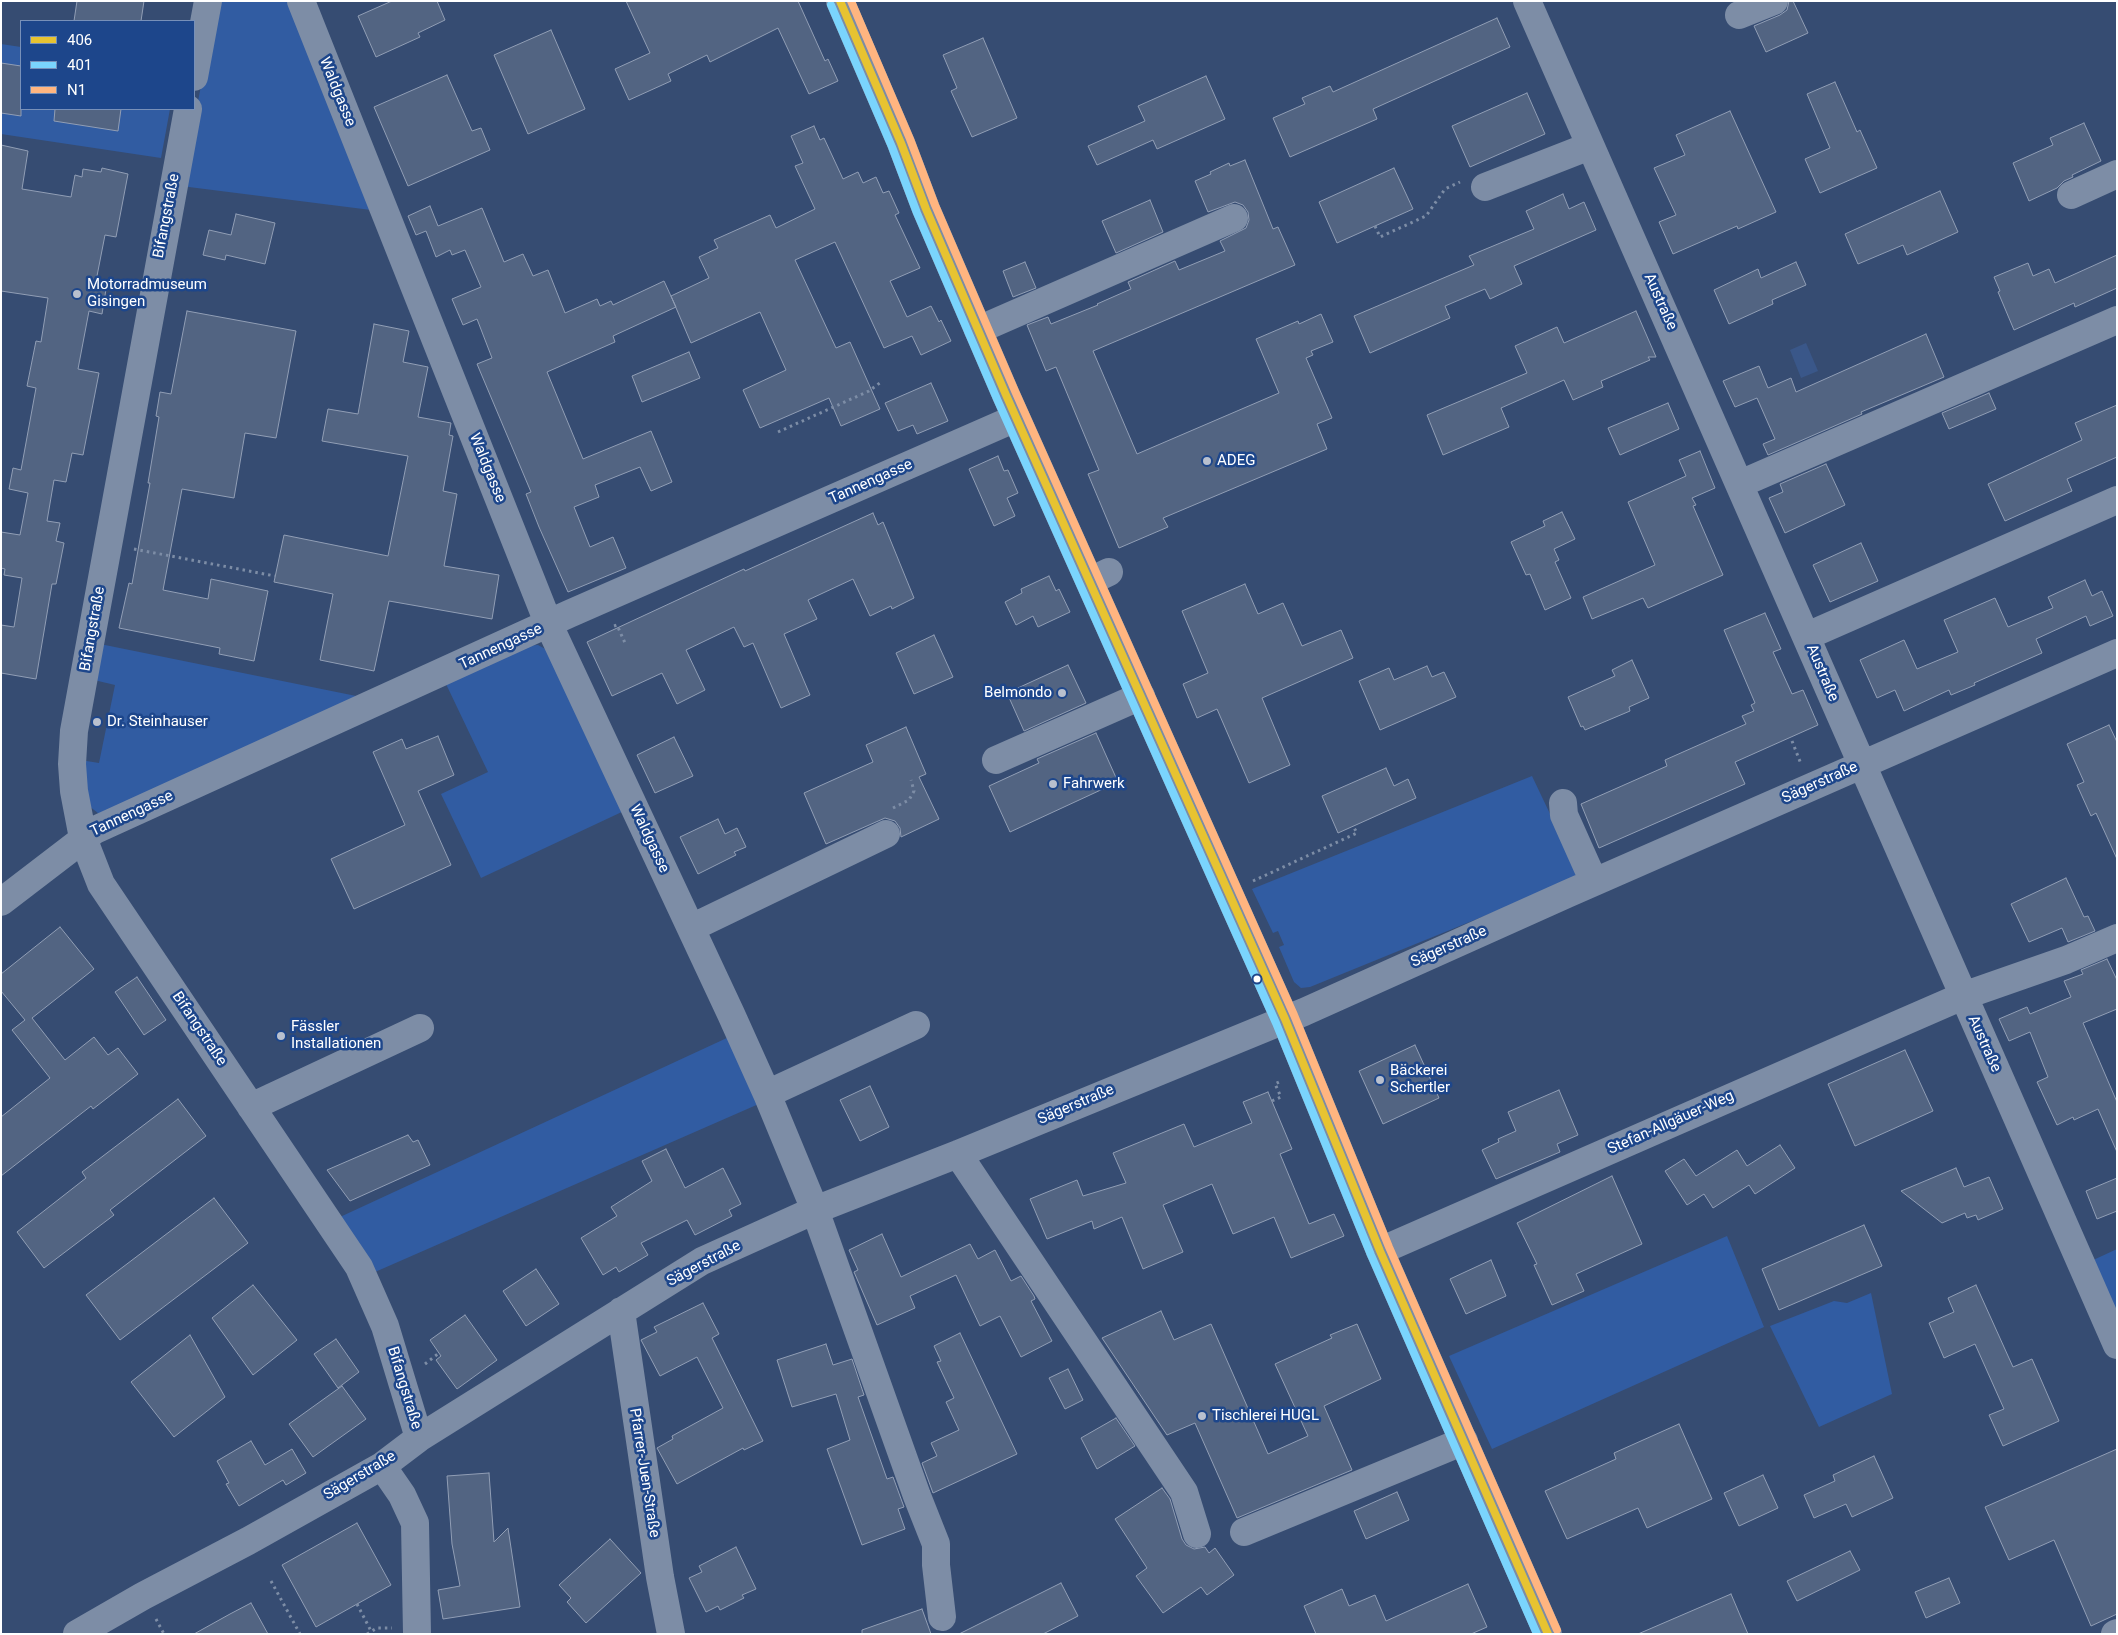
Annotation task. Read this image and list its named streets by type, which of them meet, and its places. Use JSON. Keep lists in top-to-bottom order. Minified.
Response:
{"streets":{"street":["Waldgasse","Bifangstraße","Austraße","Tannengasse","Sägerstraße","Stefan-Allgäuer-Weg","Pfarrer-Juen-Straße"]},"crossings":[["Waldgasse","Tannengasse"],["Waldgasse","Sägerstraße"],["Bifangstraße","Tannengasse"],["Bifangstraße","Sägerstraße"],["Austraße","Sägerstraße"],["Austraße","Stefan-Allgäuer-Weg"],["Sägerstraße","Pfarrer-Juen-Straße"]],"places":["Motorradmuseum Gisingen","ADEG","Belmondo","Dr. Steinhauser","Fahrwerk","Fässler Installationen","Bäckerei Schertler","Tischlerei HUGL"],"lines":["transit line 406","transit line N1","transit line 401"],"legend":["406","401","N1"]}
